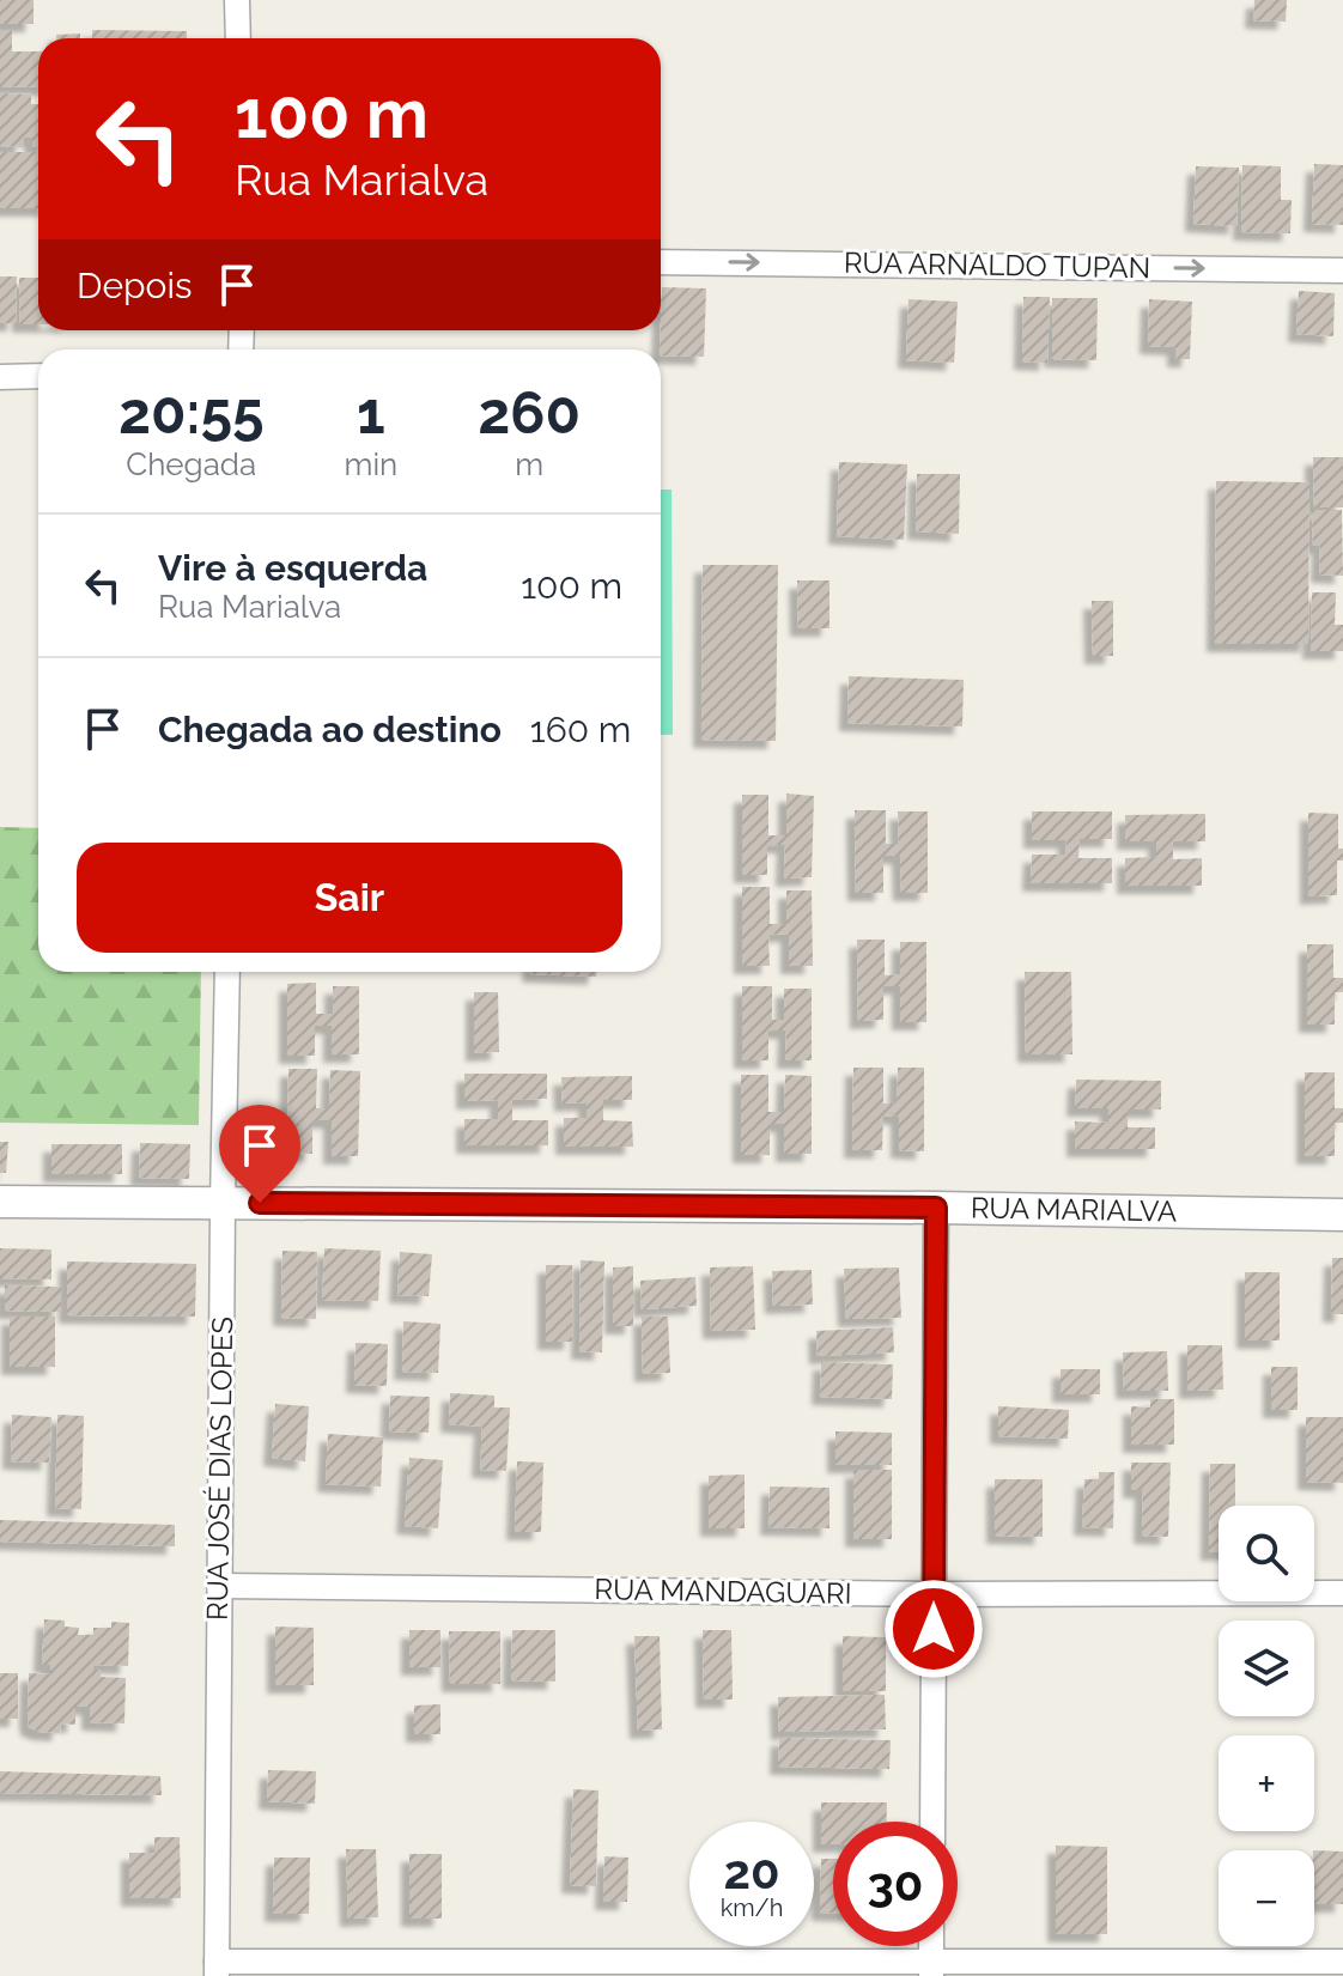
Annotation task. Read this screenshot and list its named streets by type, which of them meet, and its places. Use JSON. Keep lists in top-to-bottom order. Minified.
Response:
{"streets":{"street":["RUA ARNALDO TUPAN","RUA MARIALVA","RUA JOSÉ DIAS LOPES","RUA MANDAGUARI"]},"crossings":[["RUA MARIALVA","RUA JOSÉ DIAS LOPES"],["RUA JOSÉ DIAS LOPES","RUA MANDAGUARI"]],"one_way":["RUA ARNALDO TUPAN"],"page":{"turn":["100 m","Rua Marialva"],"then":"Depois","eta":["20:55","Chegada","1","min","260","m"],"list":[{"name":"Vire à esquerda","note":"Rua Marialva","value":"100 m"},{"name":"Chegada ao destino","value":"160 m"}],"buttons":"Sair","map_buttons":["+","−"],"speed":"20 km/h","limit":"30"}}
